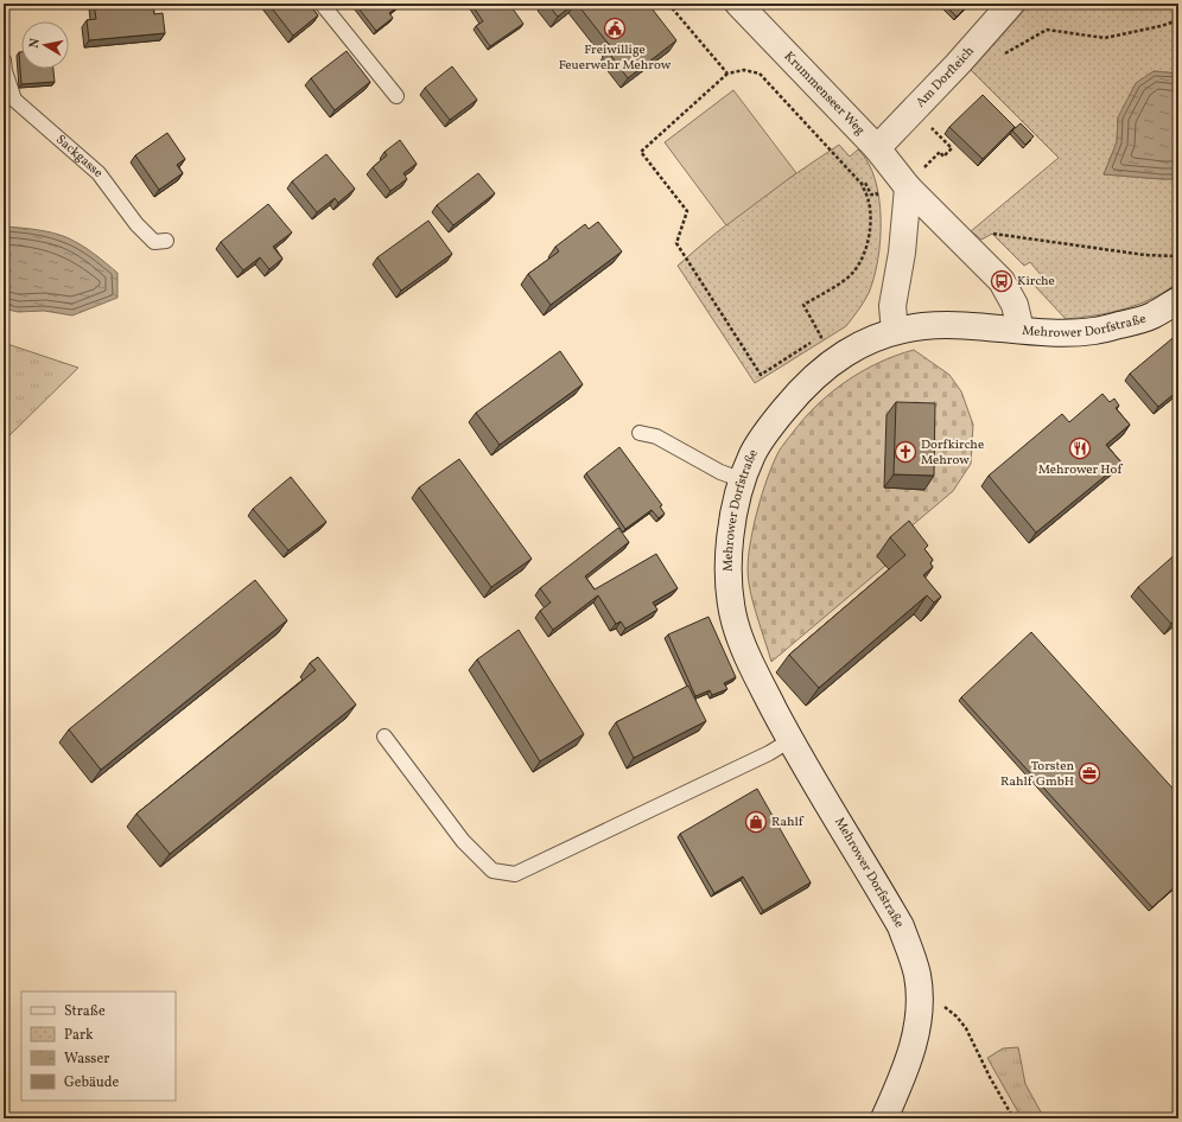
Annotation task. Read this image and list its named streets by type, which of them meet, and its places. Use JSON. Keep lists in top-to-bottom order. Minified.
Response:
{"streets":{"main road":["Am Dorfteich","Krummenseer Weg","Mehrower Dorfstraße"],"lane":["Sackgasse"]},"crossings":[["Am Dorfteich","Krummenseer Weg"],["Krummenseer Weg","Mehrower Dorfstraße"]],"places":{"public building":["Freiwillige Feuerwehr Mehrow"],"bus stop":["Kirche"],"restaurant":["Mehrower Hof"],"church":["Dorfkirche Mehrow"],"office":["Torsten Rahlf GmbH"],"shop":["Rahlf"]},"legend":["Straße","Park","Wasser","Gebäude"],"north":"left"}
